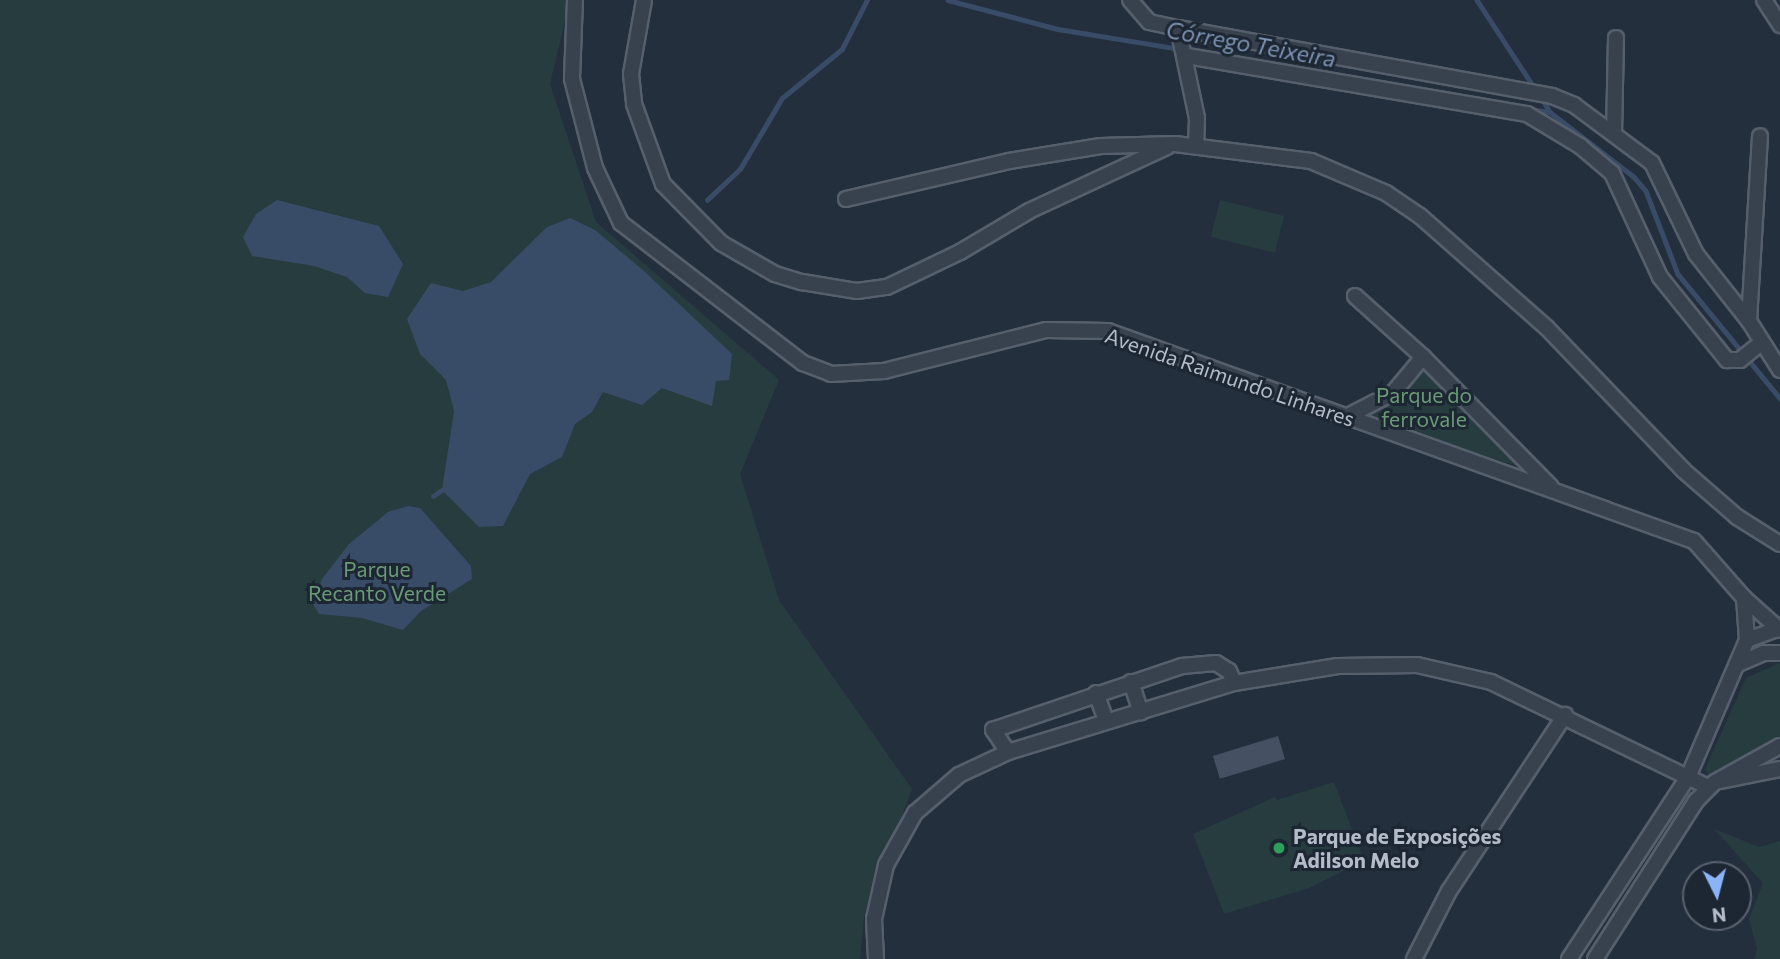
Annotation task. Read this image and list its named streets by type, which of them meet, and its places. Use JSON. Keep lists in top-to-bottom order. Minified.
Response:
{"streets":{"street":["Avenida Raimundo Linhares"]},"water":["Córrego Teixeira"],"parks":["Parque do ferrovale","Parque Recanto Verde"],"places":["Parque de Exposições Adilson Melo"],"north":"bottom"}
